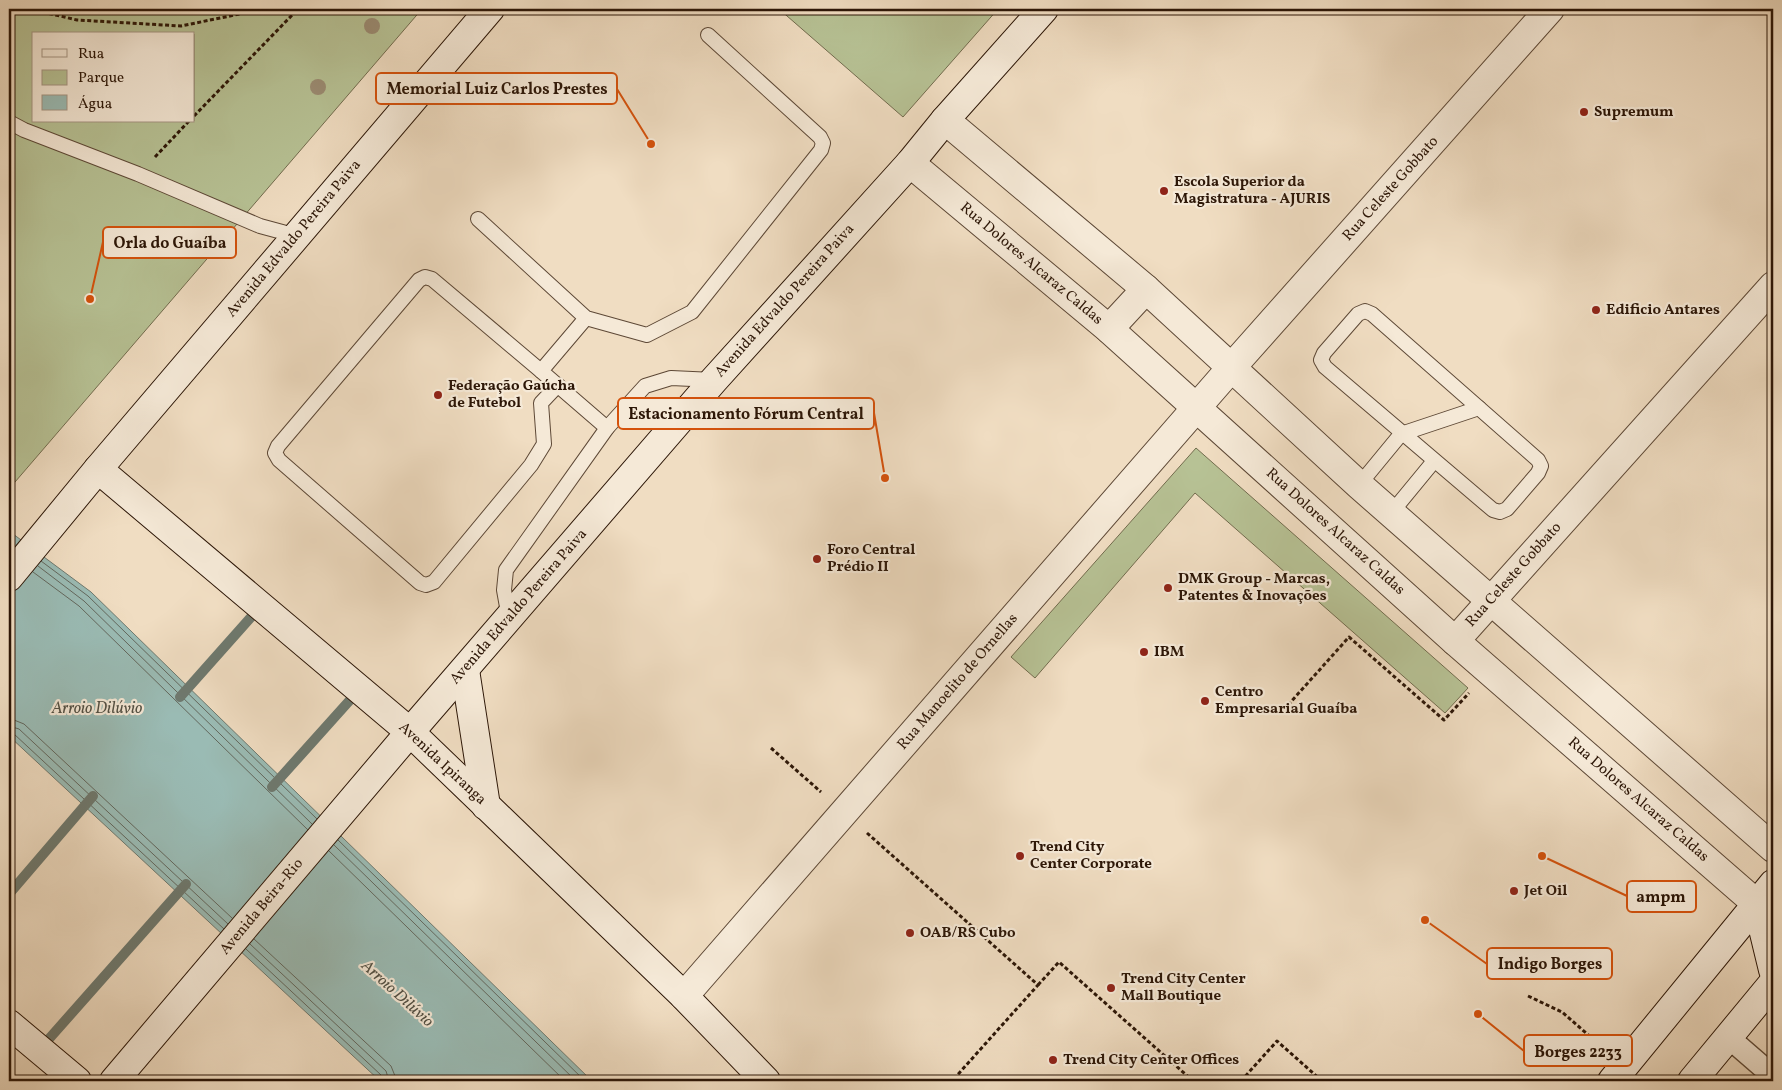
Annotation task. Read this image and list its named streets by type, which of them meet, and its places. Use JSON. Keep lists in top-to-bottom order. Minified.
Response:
{"streets":{"street":["Rua Celeste Gobbato","Avenida Edvaldo Pereira Paiva","Rua Dolores Alcaraz Caldas","Rua Manoelito de Ornellas","Avenida Ipiranga","Avenida Beira-Rio"]},"crossings":[["Rua Celeste Gobbato","Rua Dolores Alcaraz Caldas"],["Rua Celeste Gobbato","Rua Manoelito de Ornellas"],["Avenida Edvaldo Pereira Paiva","Rua Dolores Alcaraz Caldas"],["Avenida Edvaldo Pereira Paiva","Avenida Ipiranga"],["Avenida Edvaldo Pereira Paiva","Avenida Beira-Rio"],["Rua Dolores Alcaraz Caldas","Rua Manoelito de Ornellas"],["Rua Manoelito de Ornellas","Avenida Ipiranga"],["Avenida Ipiranga","Avenida Beira-Rio"]],"water":["Arroio Dilúvio"],"places":["Supremum","Memorial Luiz Carlos Prestes","Escola Superior da Magistratura - AJURIS","Orla do Guaíba","Edificio Antares","Federação Gaúcha de Futebol","Estacionamento Fórum Central","Foro Central Prédio II","DMK Group - Marcas, Patentes & Inovações","IBM","Centro Empresarial Guaíba","Trend City Center Corporate","ampm","Jet Oil","Indigo Borges","OAB/RS Cubo","Trend City Center Mall Boutique","Borges 2233","Trend City Center Offices"],"legend":["Rua","Parque","Água"]}
